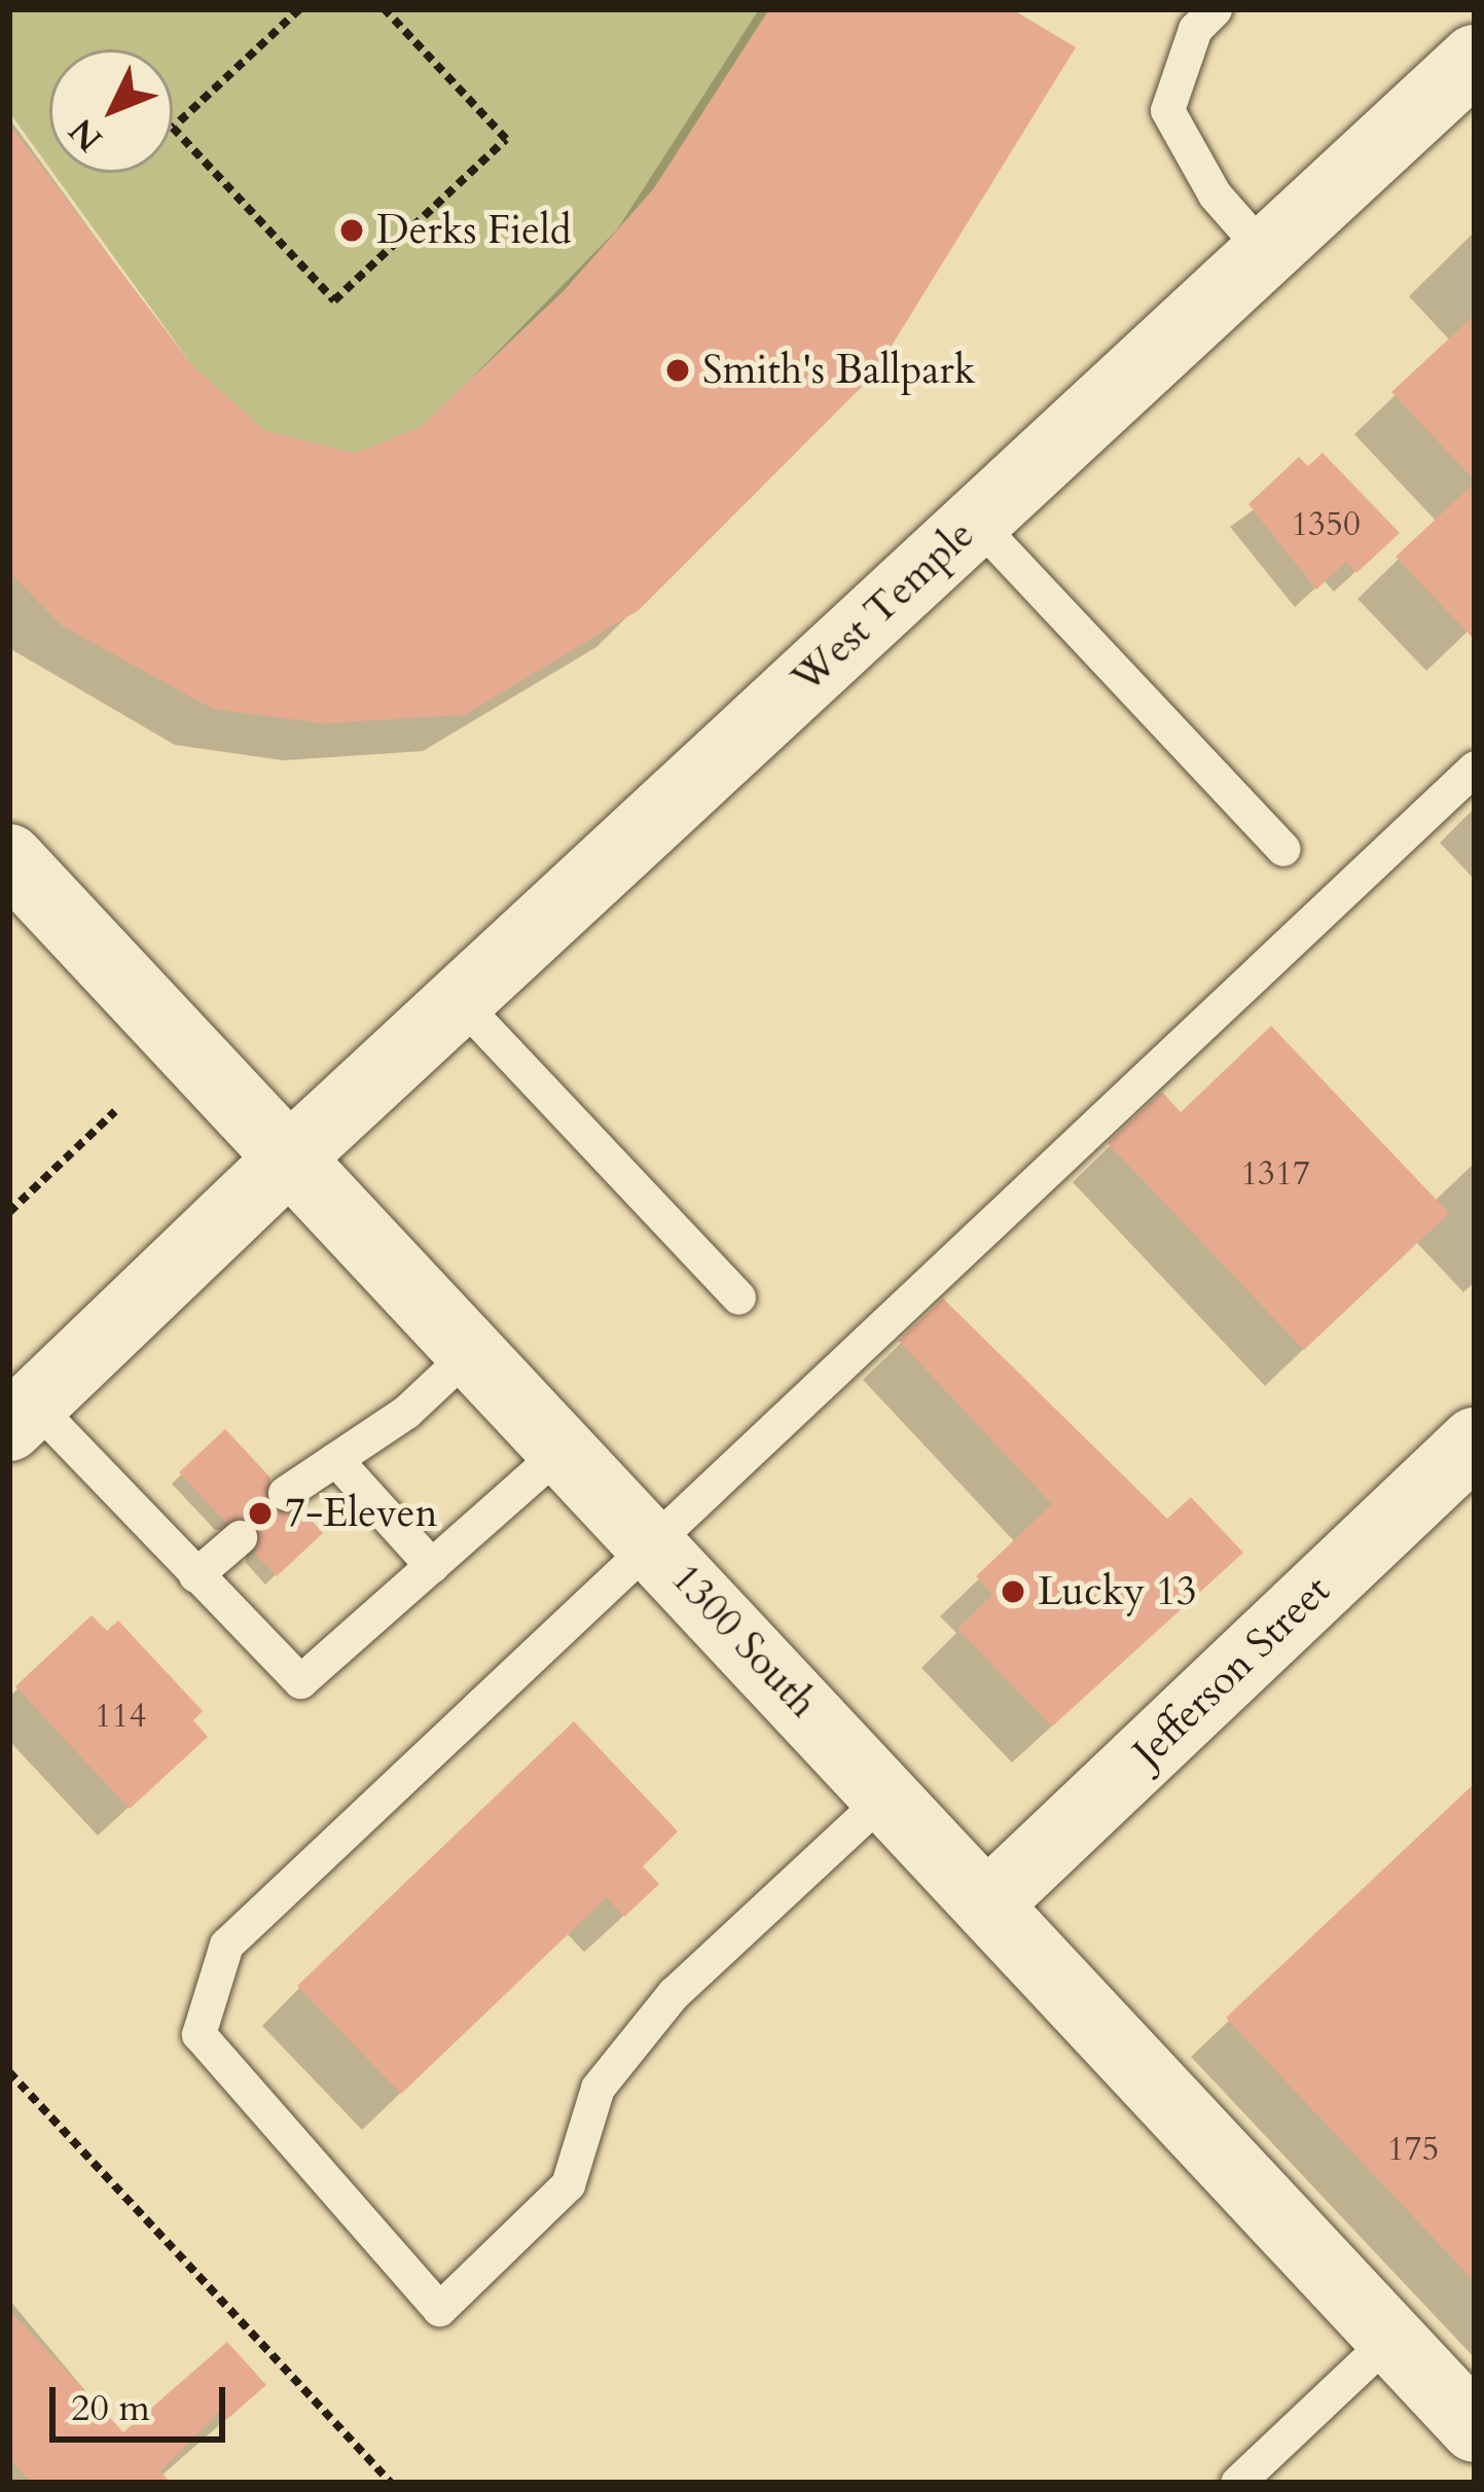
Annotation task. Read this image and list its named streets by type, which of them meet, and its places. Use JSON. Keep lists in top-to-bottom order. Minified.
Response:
{"streets":{"street":["West Temple","1300 South","Jefferson Street"]},"crossings":[["West Temple","1300 South"],["1300 South","Jefferson Street"]],"places":["Derks Field","Smith's Ballpark","7-Eleven","Lucky 13"],"house_numbers":["1350","1317","114","175"],"scale_bar":"20 m","north":"bottom left"}
